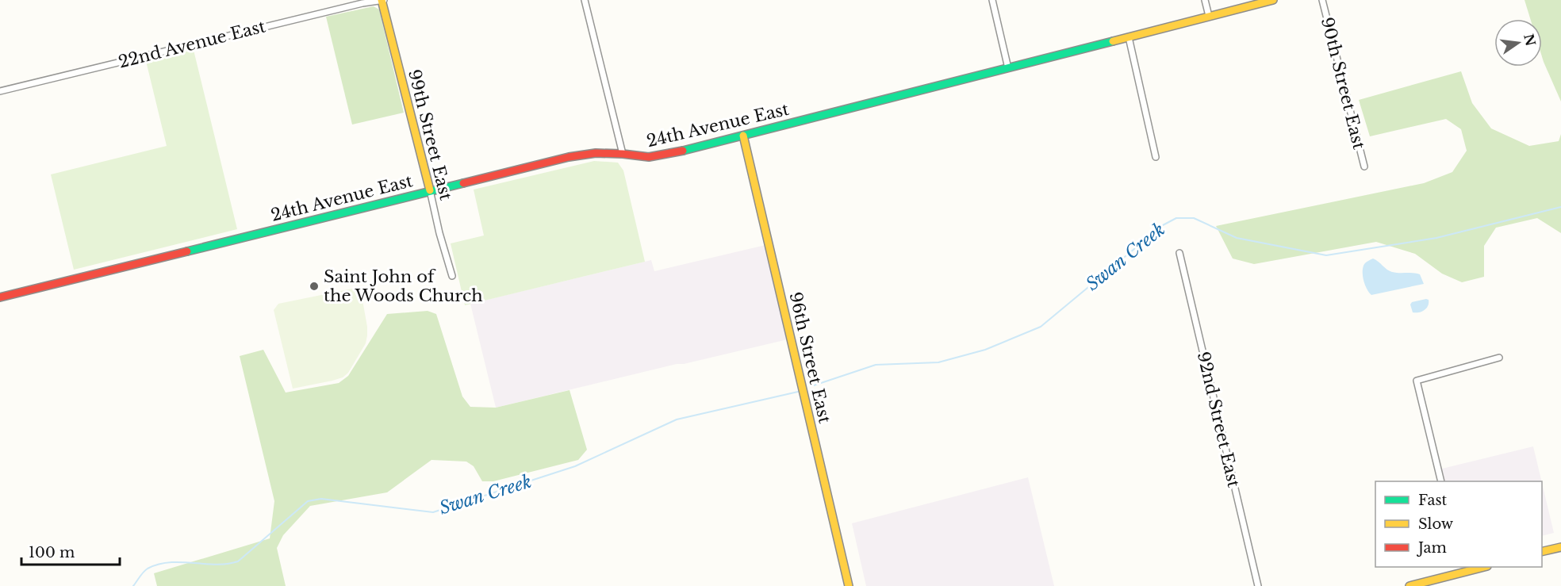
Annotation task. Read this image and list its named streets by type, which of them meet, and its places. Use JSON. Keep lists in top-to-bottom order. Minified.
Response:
{"streets":{"street":["22nd Avenue East","90th Street East","24th Avenue East","99th Street East","96th Street East","92nd Street East"]},"crossings":[["22nd Avenue East","99th Street East"],["24th Avenue East","99th Street East"],["24th Avenue East","96th Street East"]],"water":["Swan Creek"],"places":["Saint John of the Woods Church"],"legend":["Fast","Slow","Jam"],"scale_bar":"100 m","north":"right"}
